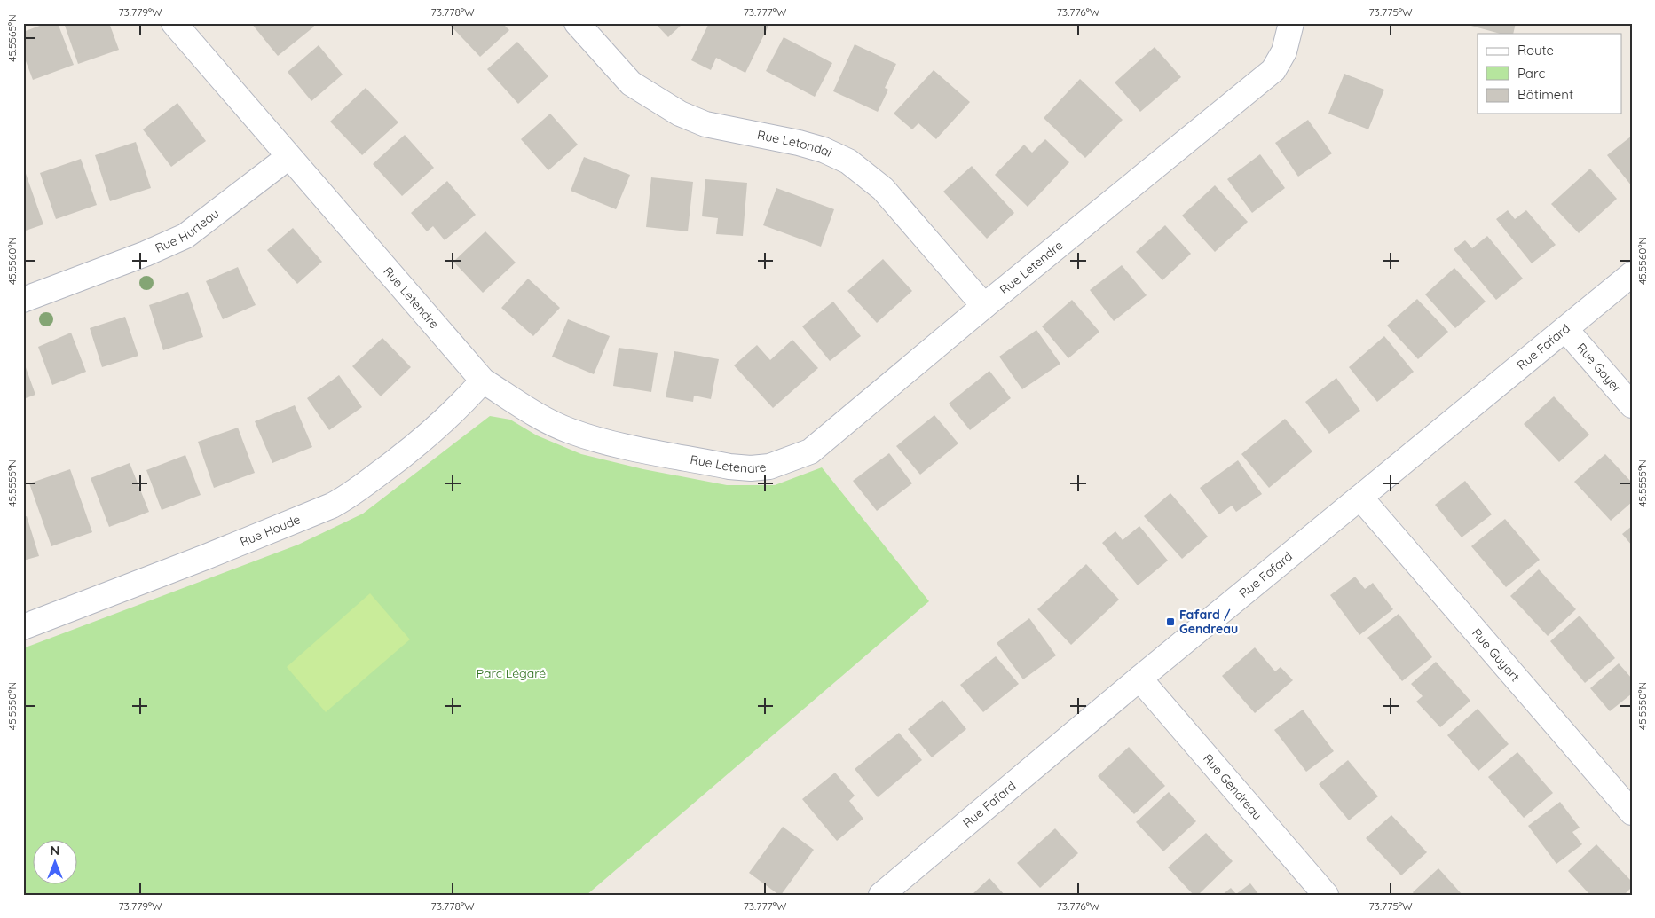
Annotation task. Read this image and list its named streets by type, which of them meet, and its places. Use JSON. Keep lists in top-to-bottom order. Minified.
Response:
{"streets":{"street":["Rue Letondal","Rue Hurteau","Rue Letendre","Rue Fafard","Rue Goyer","Rue Houde","Rue Guyart","Rue Gendreau"]},"crossings":[["Rue Letondal","Rue Letendre"],["Rue Hurteau","Rue Letendre"],["Rue Letendre","Rue Houde"],["Rue Fafard","Rue Goyer"],["Rue Fafard","Rue Guyart"],["Rue Fafard","Rue Gendreau"]],"parks":["Parc Légaré"],"places":{"transit":["Fafard / Gendreau"]},"legend":["Route","Parc","Bâtiment"],"north":"top","coordinates":["73.779°W","73.778°W","73.777°W","73.776°W","73.775°W","45.5565°N","45.5560°N","45.5555°N","45.5550°N"]}
